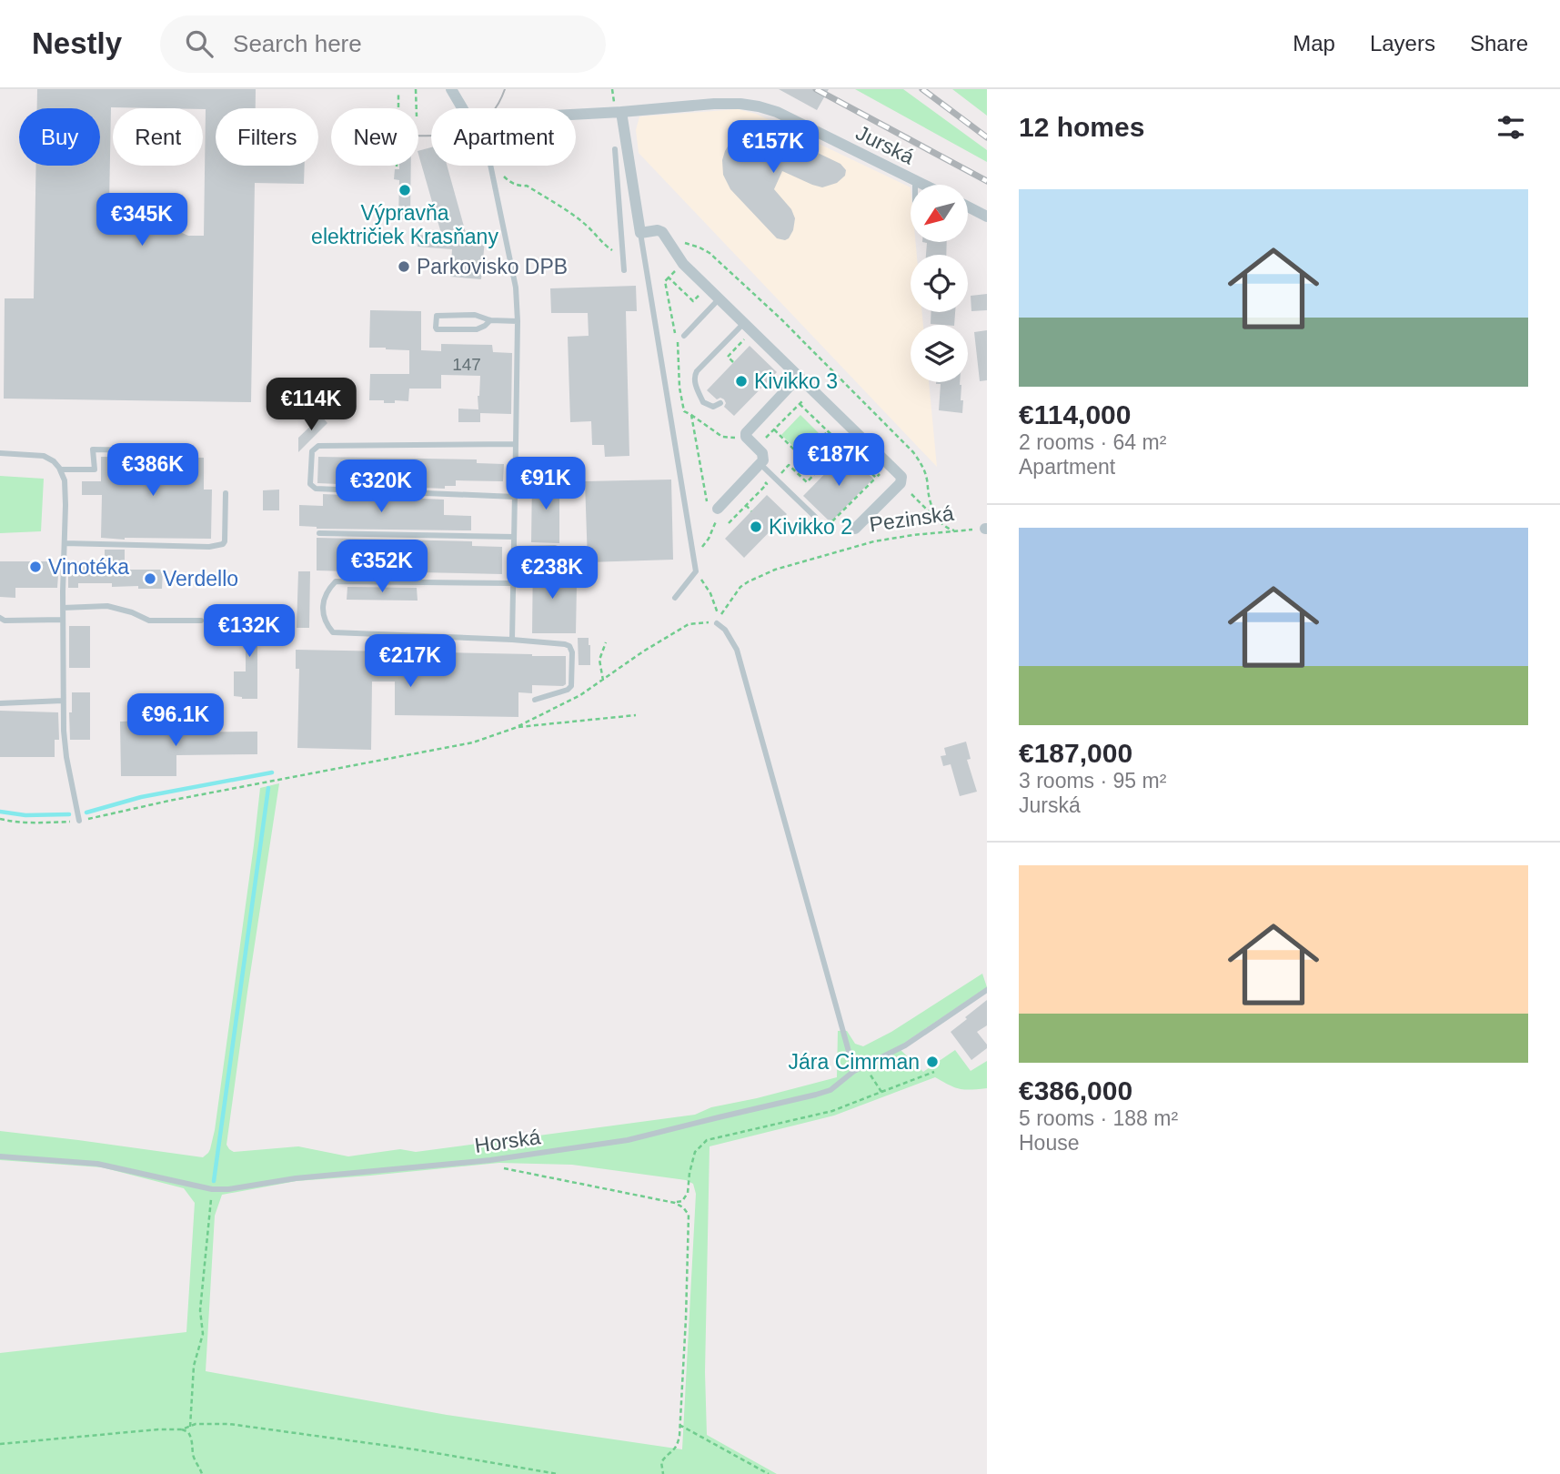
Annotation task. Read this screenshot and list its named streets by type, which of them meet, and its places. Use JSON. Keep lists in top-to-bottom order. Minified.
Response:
{"streets":{"street":["Jurská"],"lane":["Horská"],"path":["Pezinská"]},"places":["Výpravňa električiek Krasňany","Parkovisko DPB","Kivikko 3","Kivikko 2","Vinotéka","Verdello","Jára Cimrman"],"house_numbers":["147"],"north":"bottom left","page":{"header":"Nestly","search":"Search here","nav":["Map","Layers","Share"],"heading":"12 homes","chip":["Buy","Rent","Filters","New","Apartment"],"price":["€157K","€345K","€114K","€187K","€386K","€91K","€320K","€352K","€238K","€132K","€217K","€96.1K"],"list":[{"name":"€114,000","note":"2 rooms · 64 m² · Apartment"},{"name":"€187,000","note":"3 rooms · 95 m² · Jurská"},{"name":"€386,000","note":"5 rooms · 188 m² · House"}]}}
